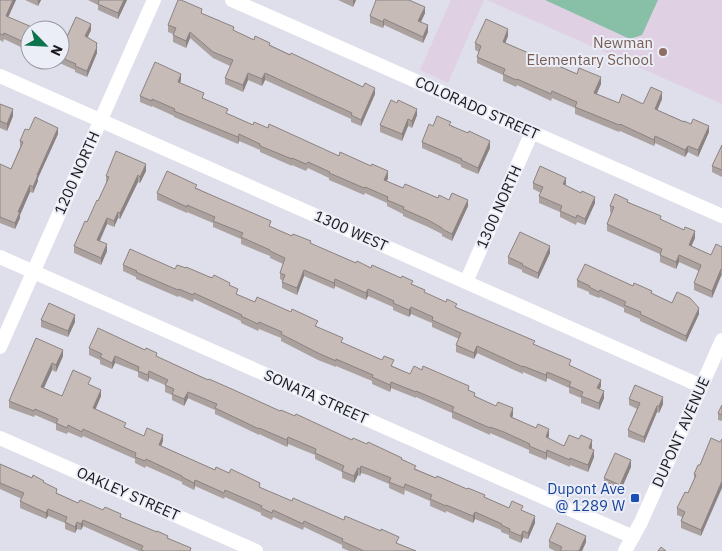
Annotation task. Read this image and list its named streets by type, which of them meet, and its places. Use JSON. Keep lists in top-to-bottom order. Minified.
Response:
{"streets":{"street":["COLORADO STREET","1200 NORTH","1300 NORTH","1300 WEST","SONATA STREET","DUPONT AVENUE","OAKLEY STREET"]},"crossings":[["COLORADO STREET","1300 NORTH"],["1200 NORTH","1300 WEST"],["1200 NORTH","SONATA STREET"],["1300 NORTH","1300 WEST"],["1300 WEST","DUPONT AVENUE"],["SONATA STREET","DUPONT AVENUE"]],"places":{"other":["Newman Elementary School"],"transit":["Dupont Ave @ 1289 W"]},"north":"bottom right"}
